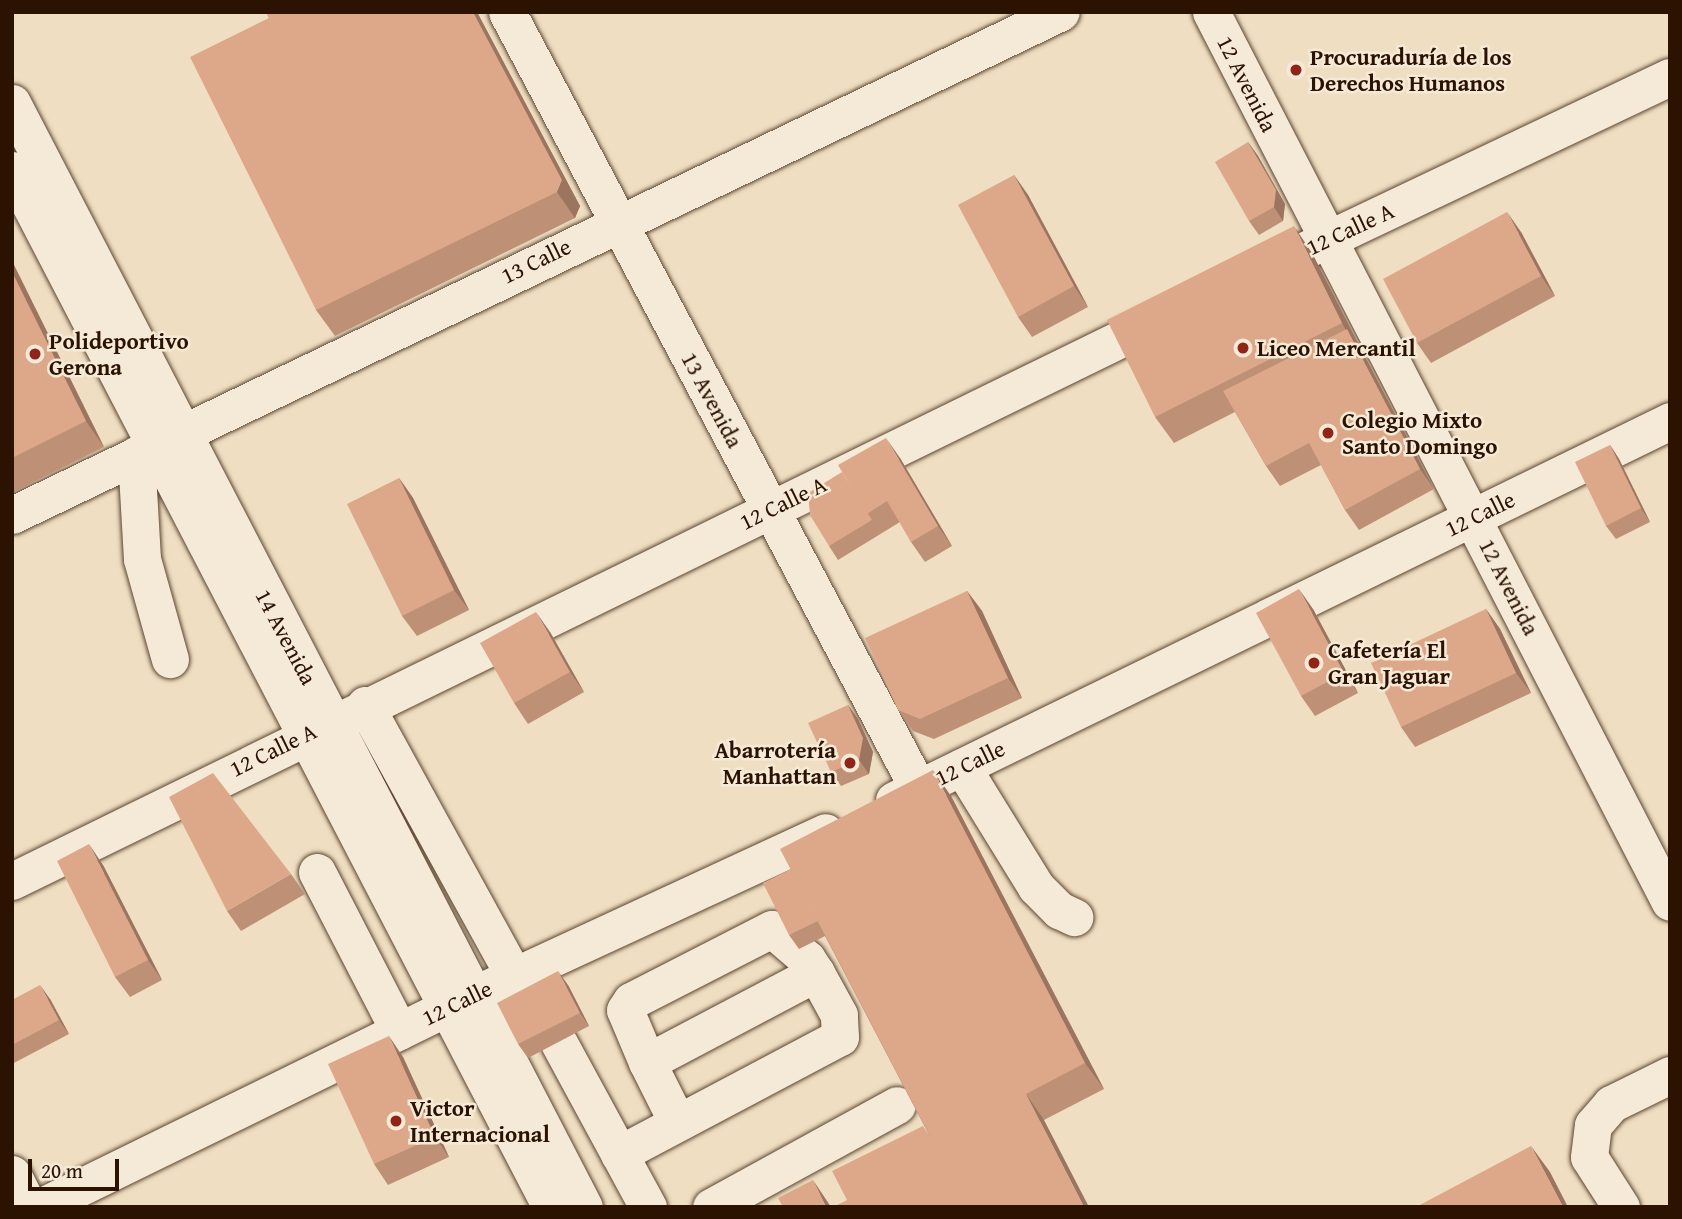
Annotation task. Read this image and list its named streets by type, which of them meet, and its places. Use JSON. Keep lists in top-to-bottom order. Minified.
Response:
{"streets":{"street":["12 Avenida","12 Calle A","13 Calle","13 Avenida","12 Calle","14 Avenida"]},"crossings":[["12 Avenida","12 Calle A"],["12 Avenida","12 Calle"],["12 Calle A","13 Avenida"],["12 Calle A","14 Avenida"],["13 Calle","13 Avenida"],["13 Calle","14 Avenida"],["13 Avenida","12 Calle"],["12 Calle","14 Avenida"]],"places":["Procuraduría de los Derechos Humanos","Liceo Mercantil","Polideportivo Gerona","Colegio Mixto Santo Domingo","Cafetería El Gran Jaguar","Abarrotería Manhattan","Victor Internacional"],"scale_bar":"20 m"}
